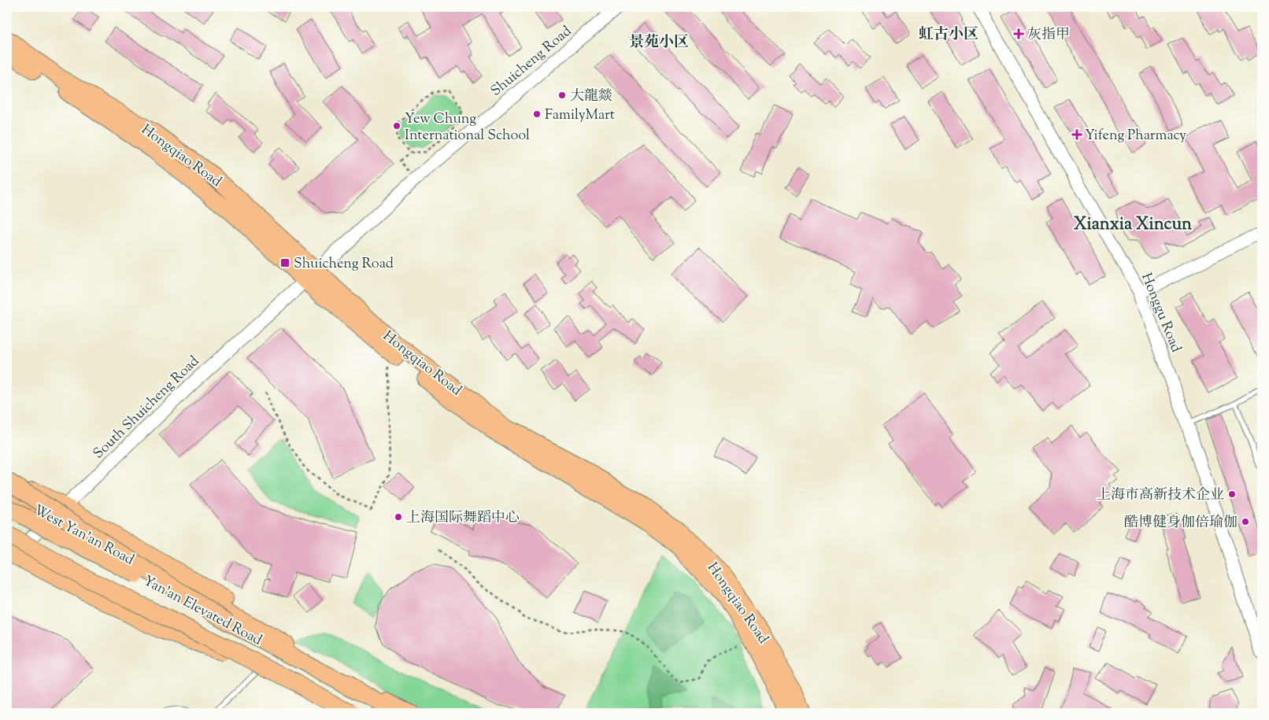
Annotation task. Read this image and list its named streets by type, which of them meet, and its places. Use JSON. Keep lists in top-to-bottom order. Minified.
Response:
{"streets":{"highway":["Yan'an Elevated Road"],"main road":["Hongqiao Road","West Yan'an Road"],"street":["Shuicheng Road","Honggu Road","South Shuicheng Road"]},"crossings":[["Shuicheng Road","Hongqiao Road"],["Shuicheng Road","South Shuicheng Road"],["Hongqiao Road","South Shuicheng Road"],["South Shuicheng Road","West Yan'an Road"]],"districts":["虹古小区","景苑小区","Xianxia Xincun"],"places":{"health":["灰指甲","Yifeng Pharmacy"],"other":["大龍燚","FamilyMart","Yew Chung International School","上海市高新技术企业","上海国际舞蹈中心","酷博健身伽倍瑜伽"],"transit":["Shuicheng Road"]}}
